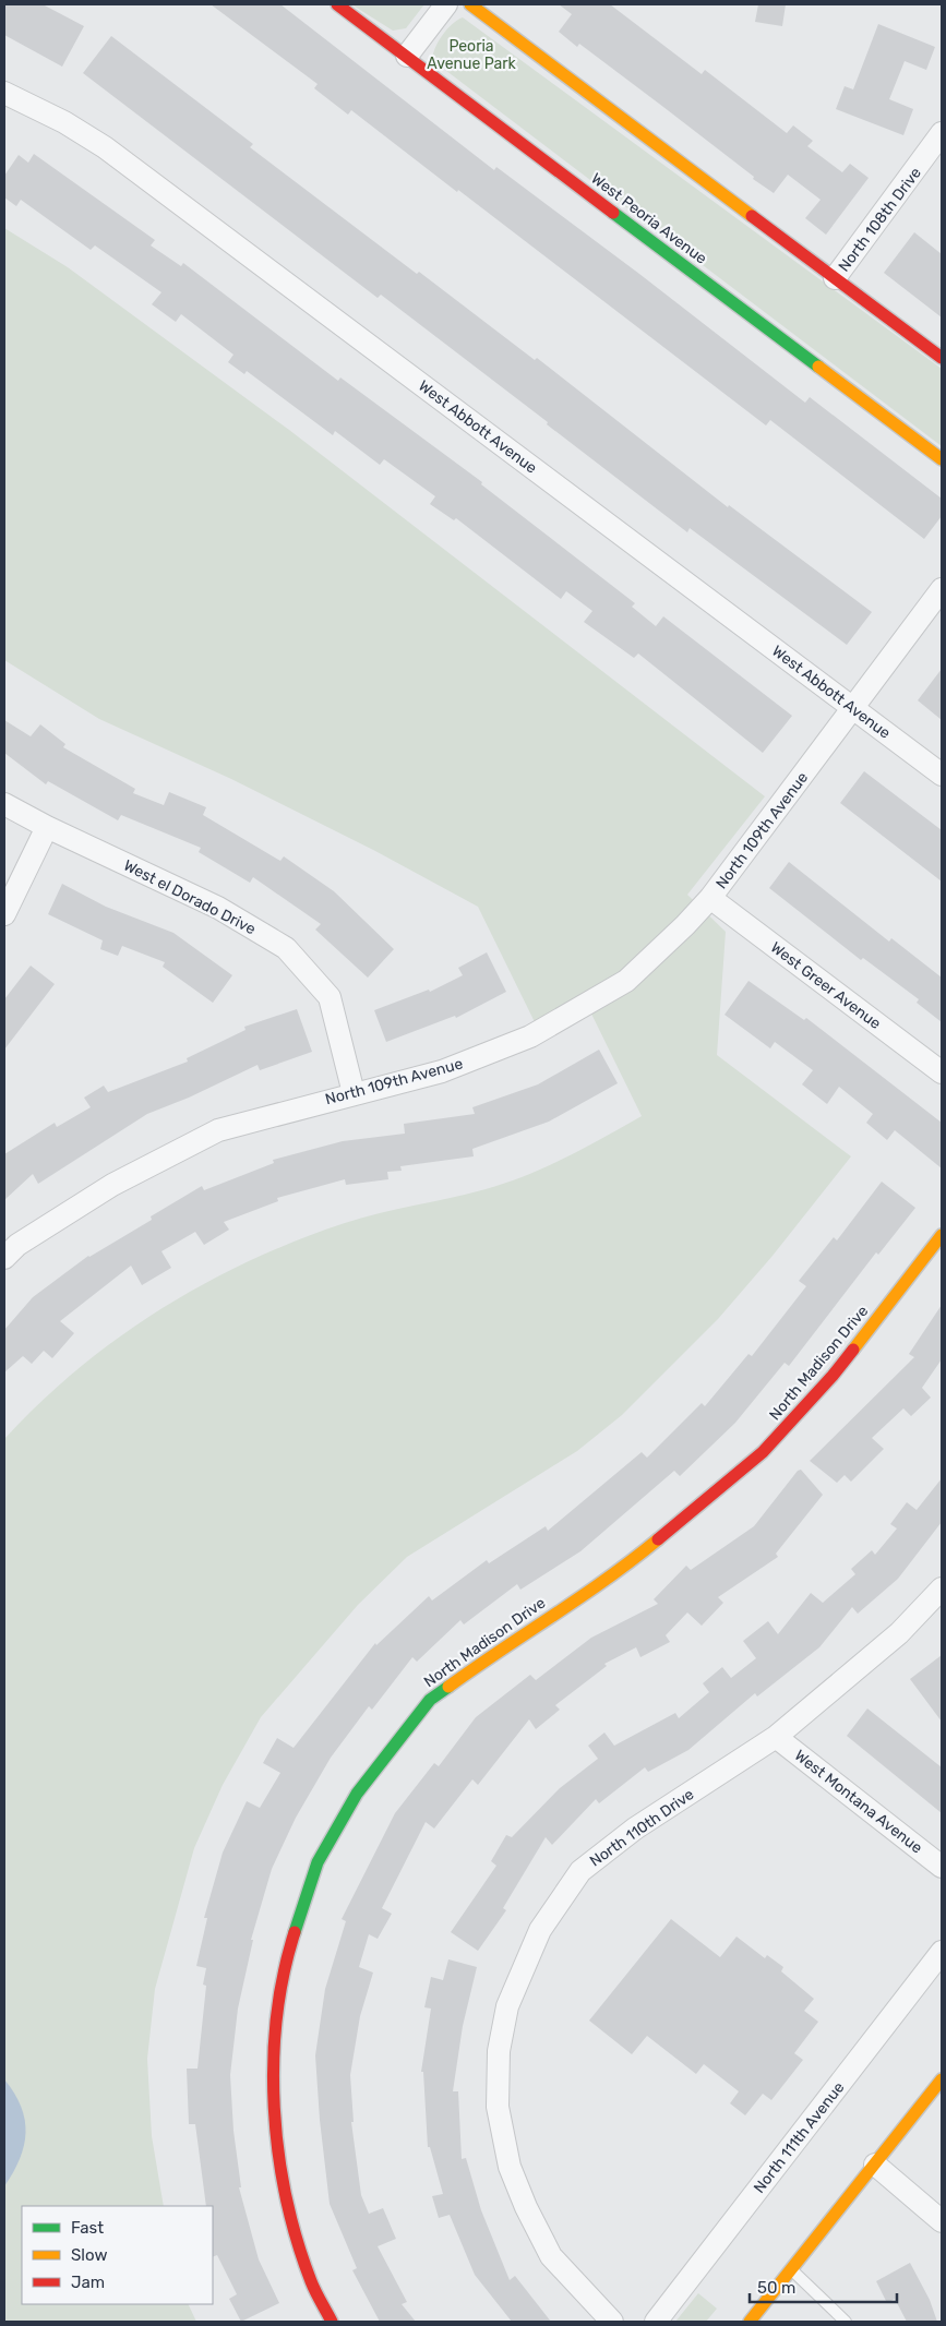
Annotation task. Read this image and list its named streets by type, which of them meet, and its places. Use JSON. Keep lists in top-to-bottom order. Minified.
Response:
{"streets":{"street":["West Peoria Avenue","North 108th Drive","West Abbott Avenue","North 109th Avenue","West el Dorado Drive","West Greer Avenue","North Madison Drive","West Montana Avenue","North 110th Drive","North 111th Avenue"]},"crossings":[["West Abbott Avenue","North 109th Avenue"],["North 109th Avenue","West el Dorado Drive"],["North 109th Avenue","West Greer Avenue"],["West Montana Avenue","North 110th Drive"]],"parks":["Peoria Avenue Park"],"legend":["Fast","Slow","Jam"],"scale_bar":"50 m"}
